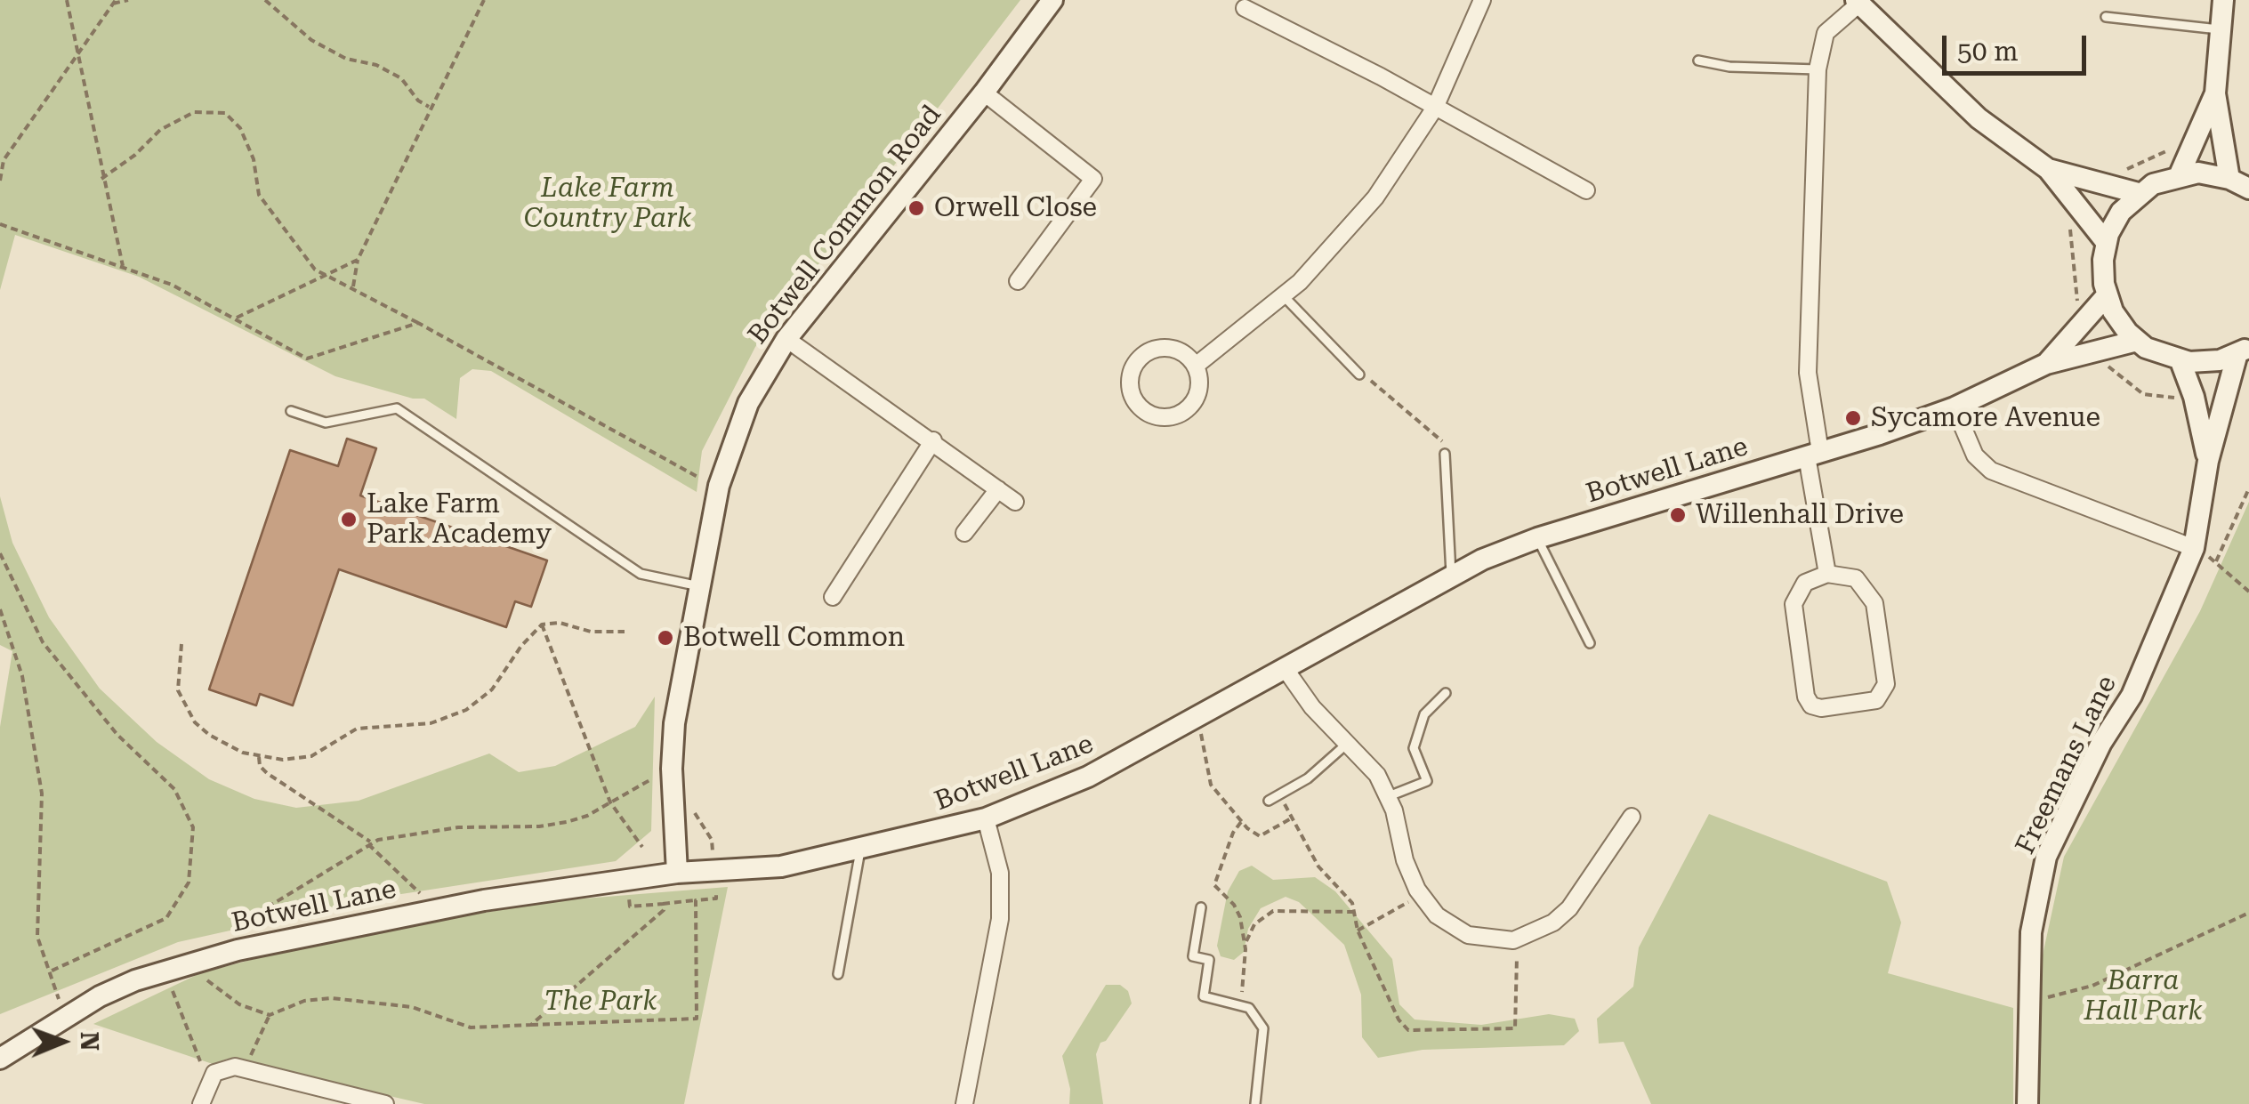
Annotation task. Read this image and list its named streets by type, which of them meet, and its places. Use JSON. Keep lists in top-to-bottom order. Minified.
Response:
{"streets":{"street":["Botwell Common Road","Botwell Lane","Freemans Lane"]},"crossings":[["Botwell Common Road","Botwell Lane"]],"parks":["Lake Farm Country Park","Barra Hall Park","The Park"],"places":["Orwell Close","Sycamore Avenue","Willenhall Drive","Lake Farm Park Academy","Botwell Common"],"scale_bar":"50 m","north":"right"}
